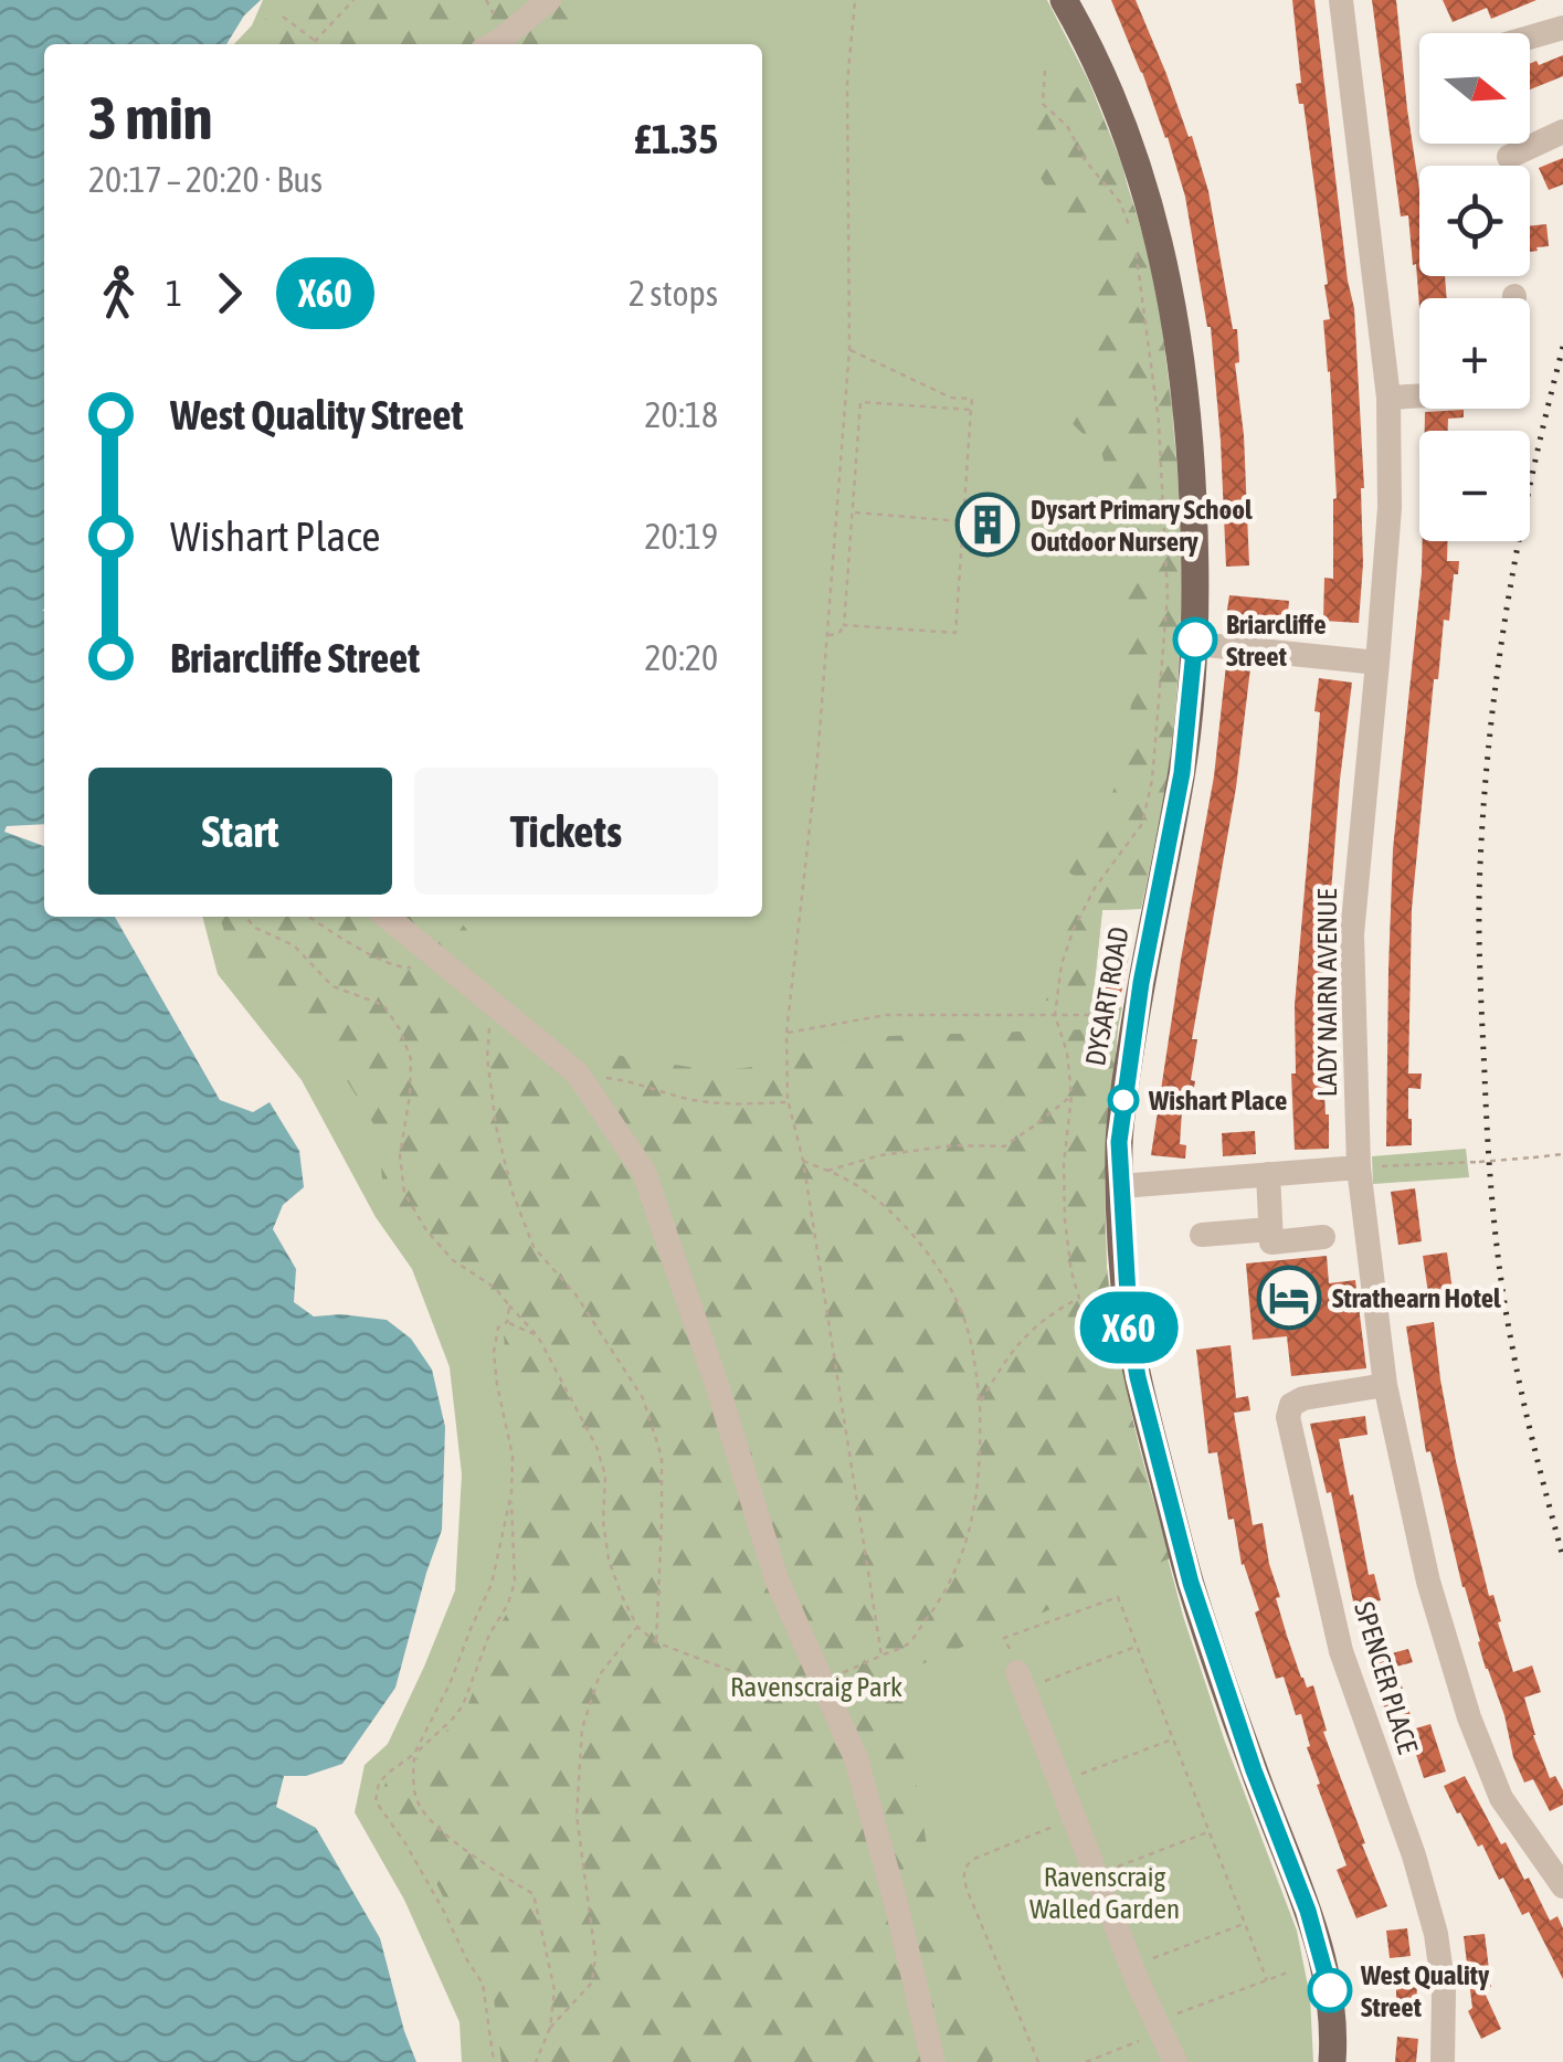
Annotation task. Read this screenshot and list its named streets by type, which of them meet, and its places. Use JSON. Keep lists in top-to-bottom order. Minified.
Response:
{"streets":{"main road":["DYSART ROAD"],"street":["LADY NAIRN AVENUE","SPENCER PLACE"]},"crossings":[["LADY NAIRN AVENUE","SPENCER PLACE"]],"parks":["Ravenscraig Park","Ravenscraig Walled Garden"],"places":{"building":["Dysart Primary School Outdoor Nursery"],"other":["Briarcliffe Street","Wishart Place","West Quality Street"],"hotel":["Strathearn Hotel"]},"lines":["bus line X60"],"north":"right","page":{"on_map":"X60","map_buttons":["+","−"],"heading":["3 min","20:17 – 20:20 · Bus","£1.35"],"legs":["1","X60","2 stops"],"list":[{"name":"West Quality Street","value":"20:18"},{"name":"Wishart Place","value":"20:19"},{"name":"Briarcliffe Street","value":"20:20"}],"buttons":["Start","Tickets"]}}
